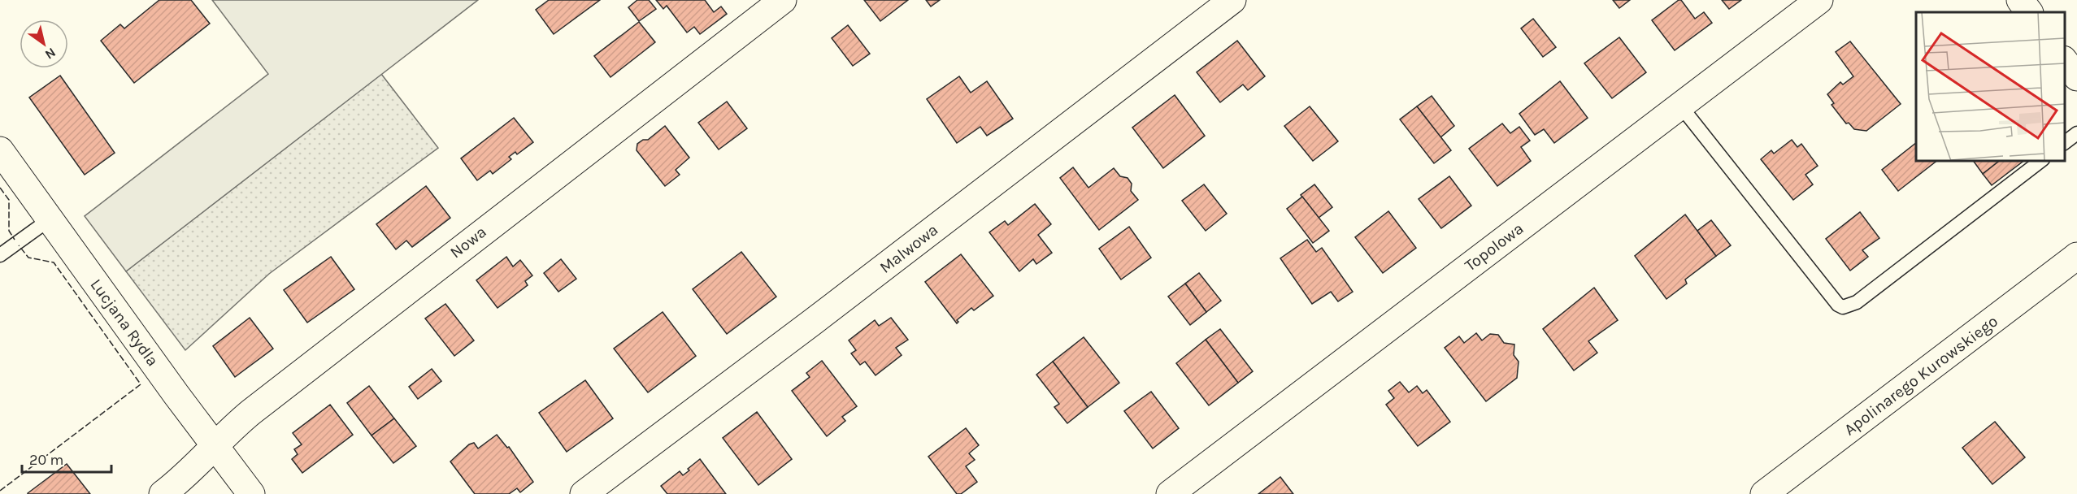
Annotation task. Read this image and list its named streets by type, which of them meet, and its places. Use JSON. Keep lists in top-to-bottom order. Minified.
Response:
{"streets":{"street":["Nowa","Topolowa","Malwowa","Lucjana Rydla","Apolinarego Kurowskiego"]},"crossings":[["Nowa","Lucjana Rydla"]],"scale_bar":"20 m","north":"bottom right"}
